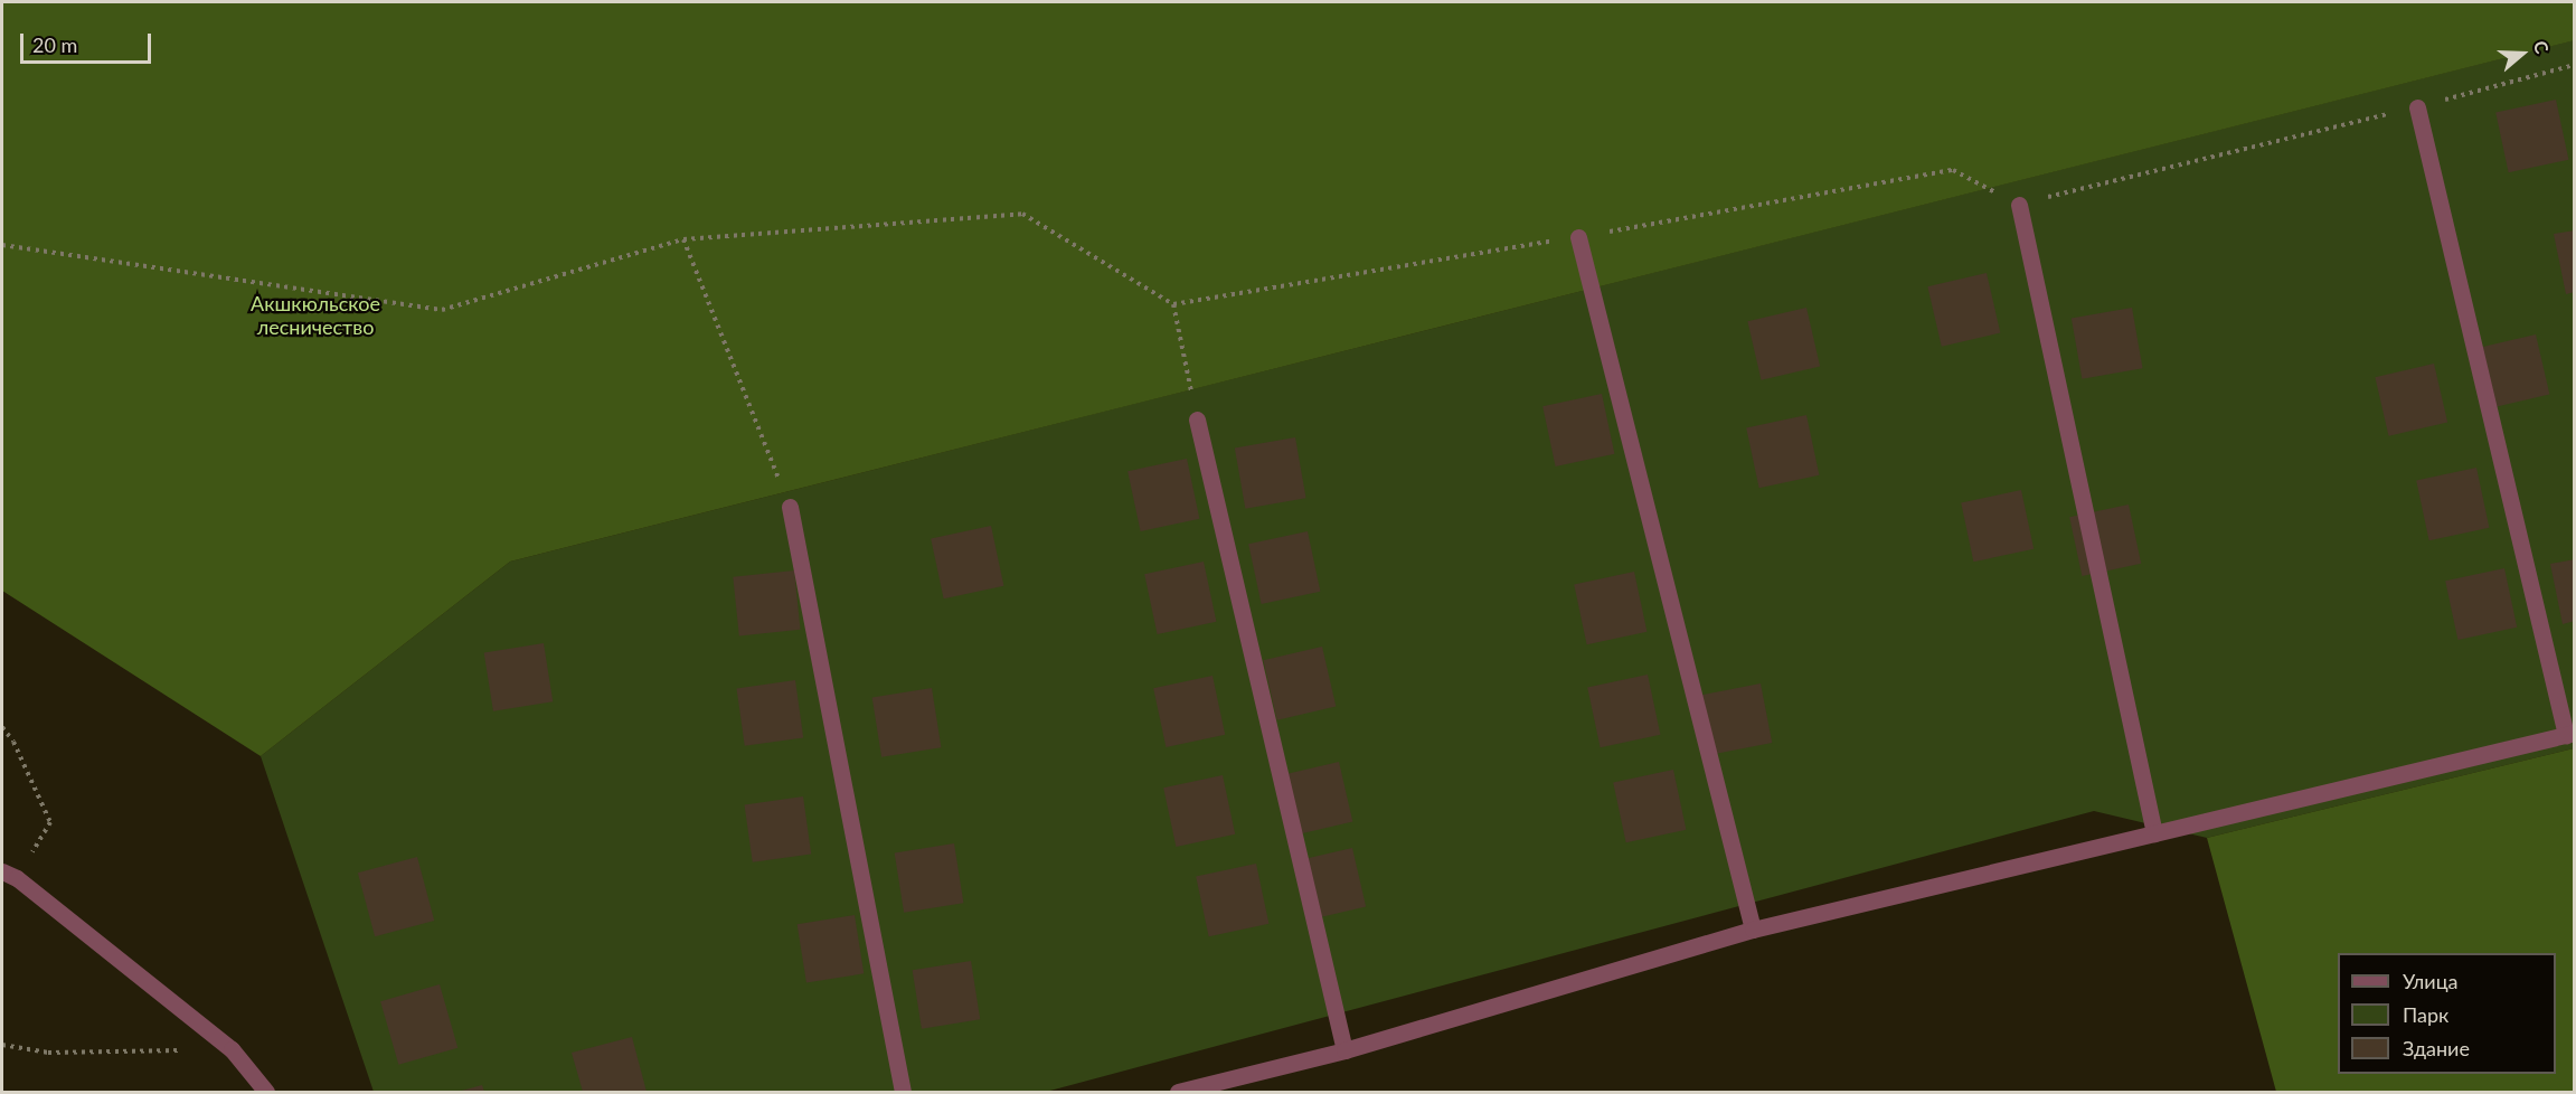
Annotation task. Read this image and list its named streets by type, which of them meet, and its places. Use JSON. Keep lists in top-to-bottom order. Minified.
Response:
{"parks":["Акшкюльское лесничество"],"legend":["Улица","Парк","Здание"],"scale_bar":"20 m","north":"right"}
